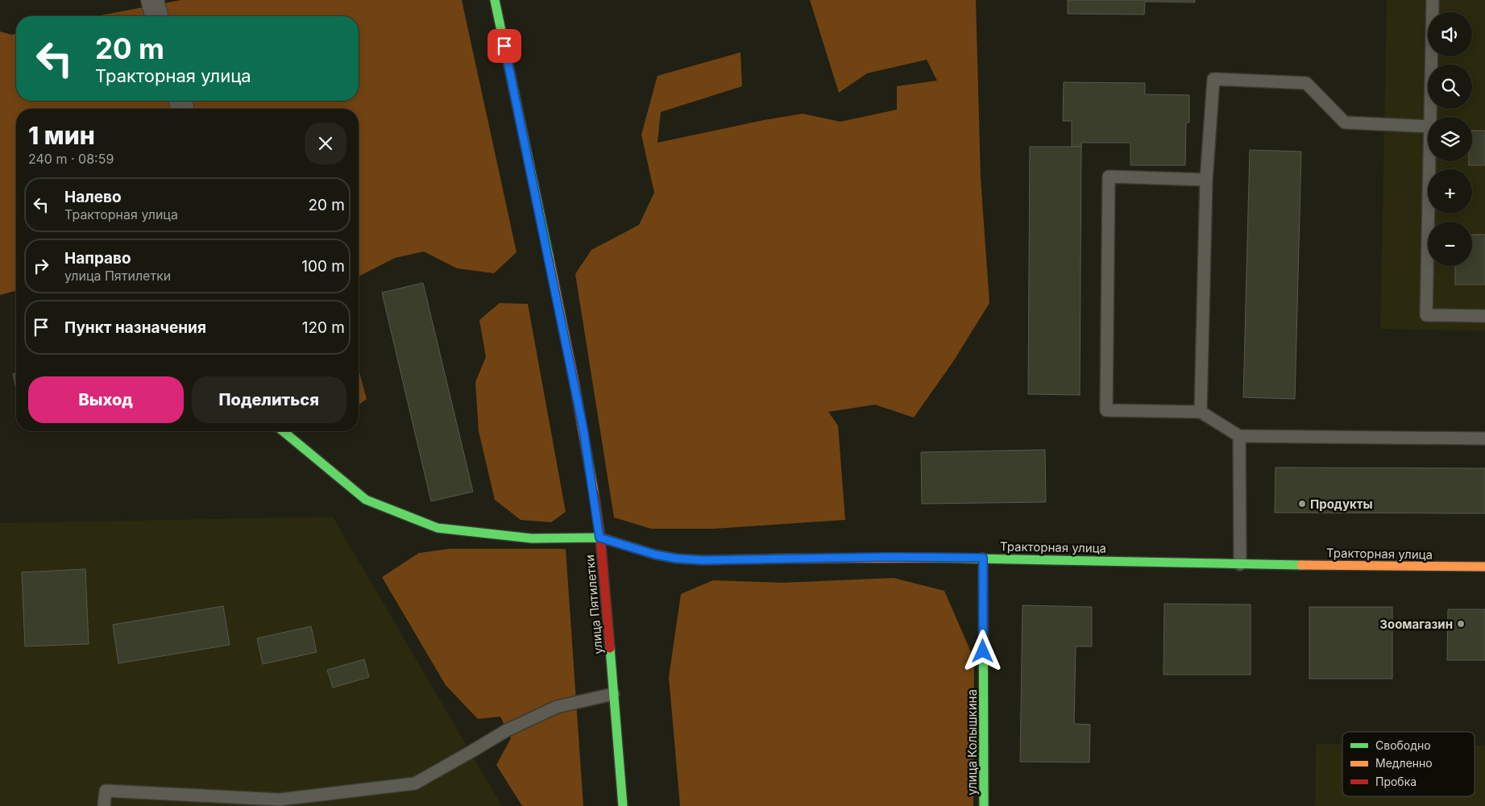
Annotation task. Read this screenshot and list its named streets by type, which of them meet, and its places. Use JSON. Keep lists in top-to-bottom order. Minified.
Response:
{"streets":{"street":["Тракторная улица","улица Пятилетки","улица Колышкина"]},"crossings":[["Тракторная улица","улица Пятилетки"],["Тракторная улица","улица Колышкина"]],"places":["Продукты","Зоомагазин"],"legend":["Свободно","Медленно","Пробка"],"page":{"map_buttons":["+","−"],"turn":["20 m","Тракторная улица"],"heading":["1 мин","240 m · 08:59"],"list":[{"name":"Налево","note":"Тракторная улица","value":"20 m"},{"name":"Направо","note":"улица Пятилетки","value":"100 m"},{"name":"Пункт назначения","value":"120 m"}],"buttons":["Выход","Поделиться"]}}
